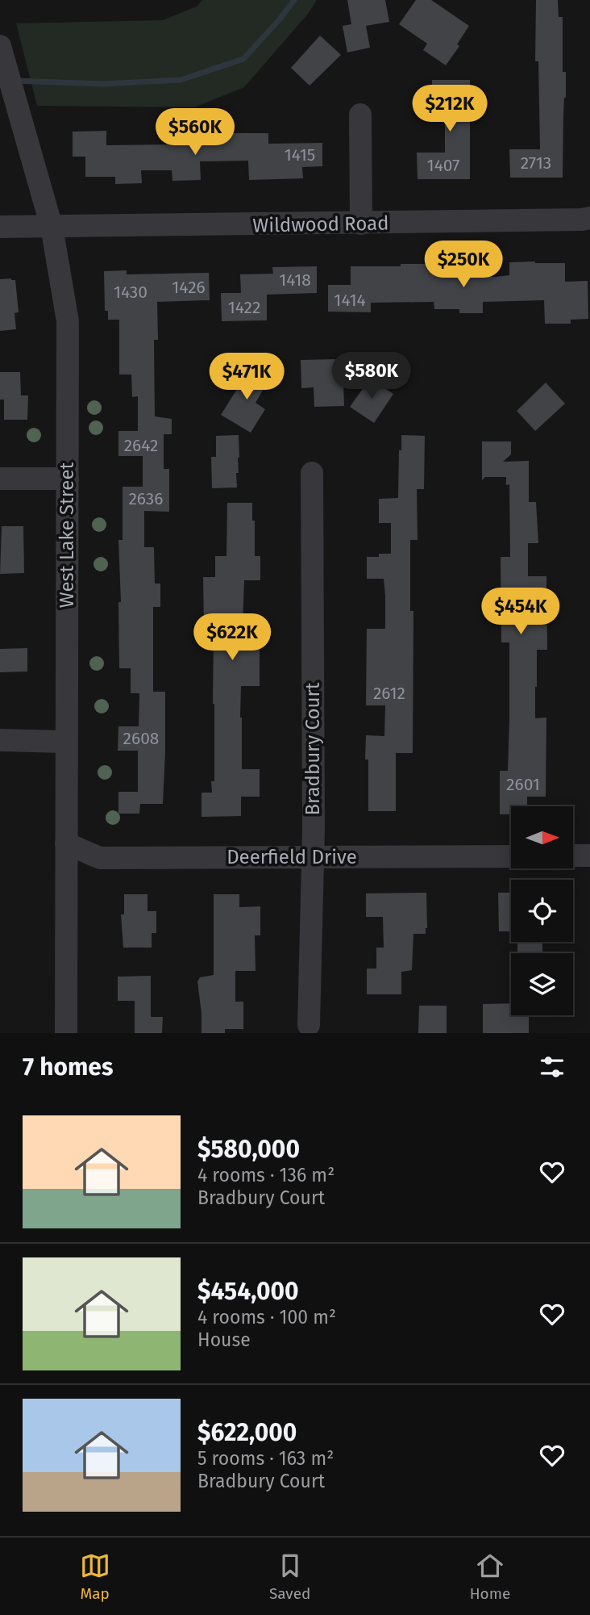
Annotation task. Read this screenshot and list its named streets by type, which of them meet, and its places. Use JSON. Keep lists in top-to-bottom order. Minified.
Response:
{"streets":{"street":["Wildwood Road","West Lake Street","Bradbury Court","Deerfield Drive"]},"crossings":[["Wildwood Road","West Lake Street"],["West Lake Street","Deerfield Drive"],["Bradbury Court","Deerfield Drive"]],"house_numbers":["1415","2713","1407","1418","1426","1430","1414","1422","2642","2636","2612","2608","2601"],"north":"right","page":{"price":["$212K","$560K","$250K","$580K","$471K","$454K","$622K"],"heading":"7 homes","list":[{"name":"$580,000","note":"4 rooms · 136 m² · Bradbury Court"},{"name":"$454,000","note":"4 rooms · 100 m² · House"},{"name":"$622,000","note":"5 rooms · 163 m² · Bradbury Court"}],"tabs":["Map","Saved","Home"]}}
